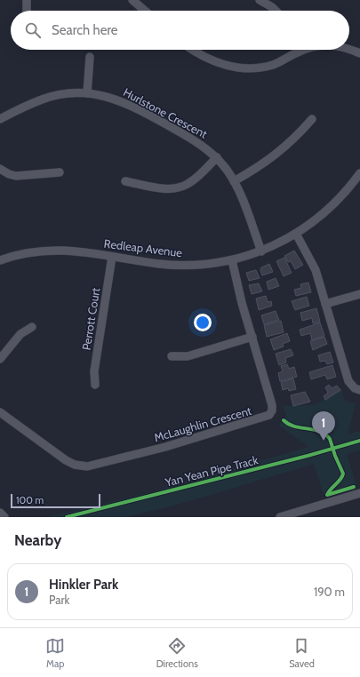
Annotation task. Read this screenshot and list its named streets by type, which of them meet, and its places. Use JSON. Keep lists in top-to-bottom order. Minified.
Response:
{"streets":{"street":["Hurlstone Crescent","Redleap Avenue","Perrott Court","McLaughlin Crescent"],"cycle path":["Yan Yean Pipe Track"]},"crossings":[["Hurlstone Crescent","Redleap Avenue"],["Redleap Avenue","Perrott Court"],["Redleap Avenue","McLaughlin Crescent"]],"scale_bar":"100 m","page":{"search":"Search here","pins":"1","scale":"100 m","heading":"Nearby","list":[{"mark":"1","name":"Hinkler Park","note":"Park","value":"190 m"}],"nav":["Map","Directions","Saved"]}}
